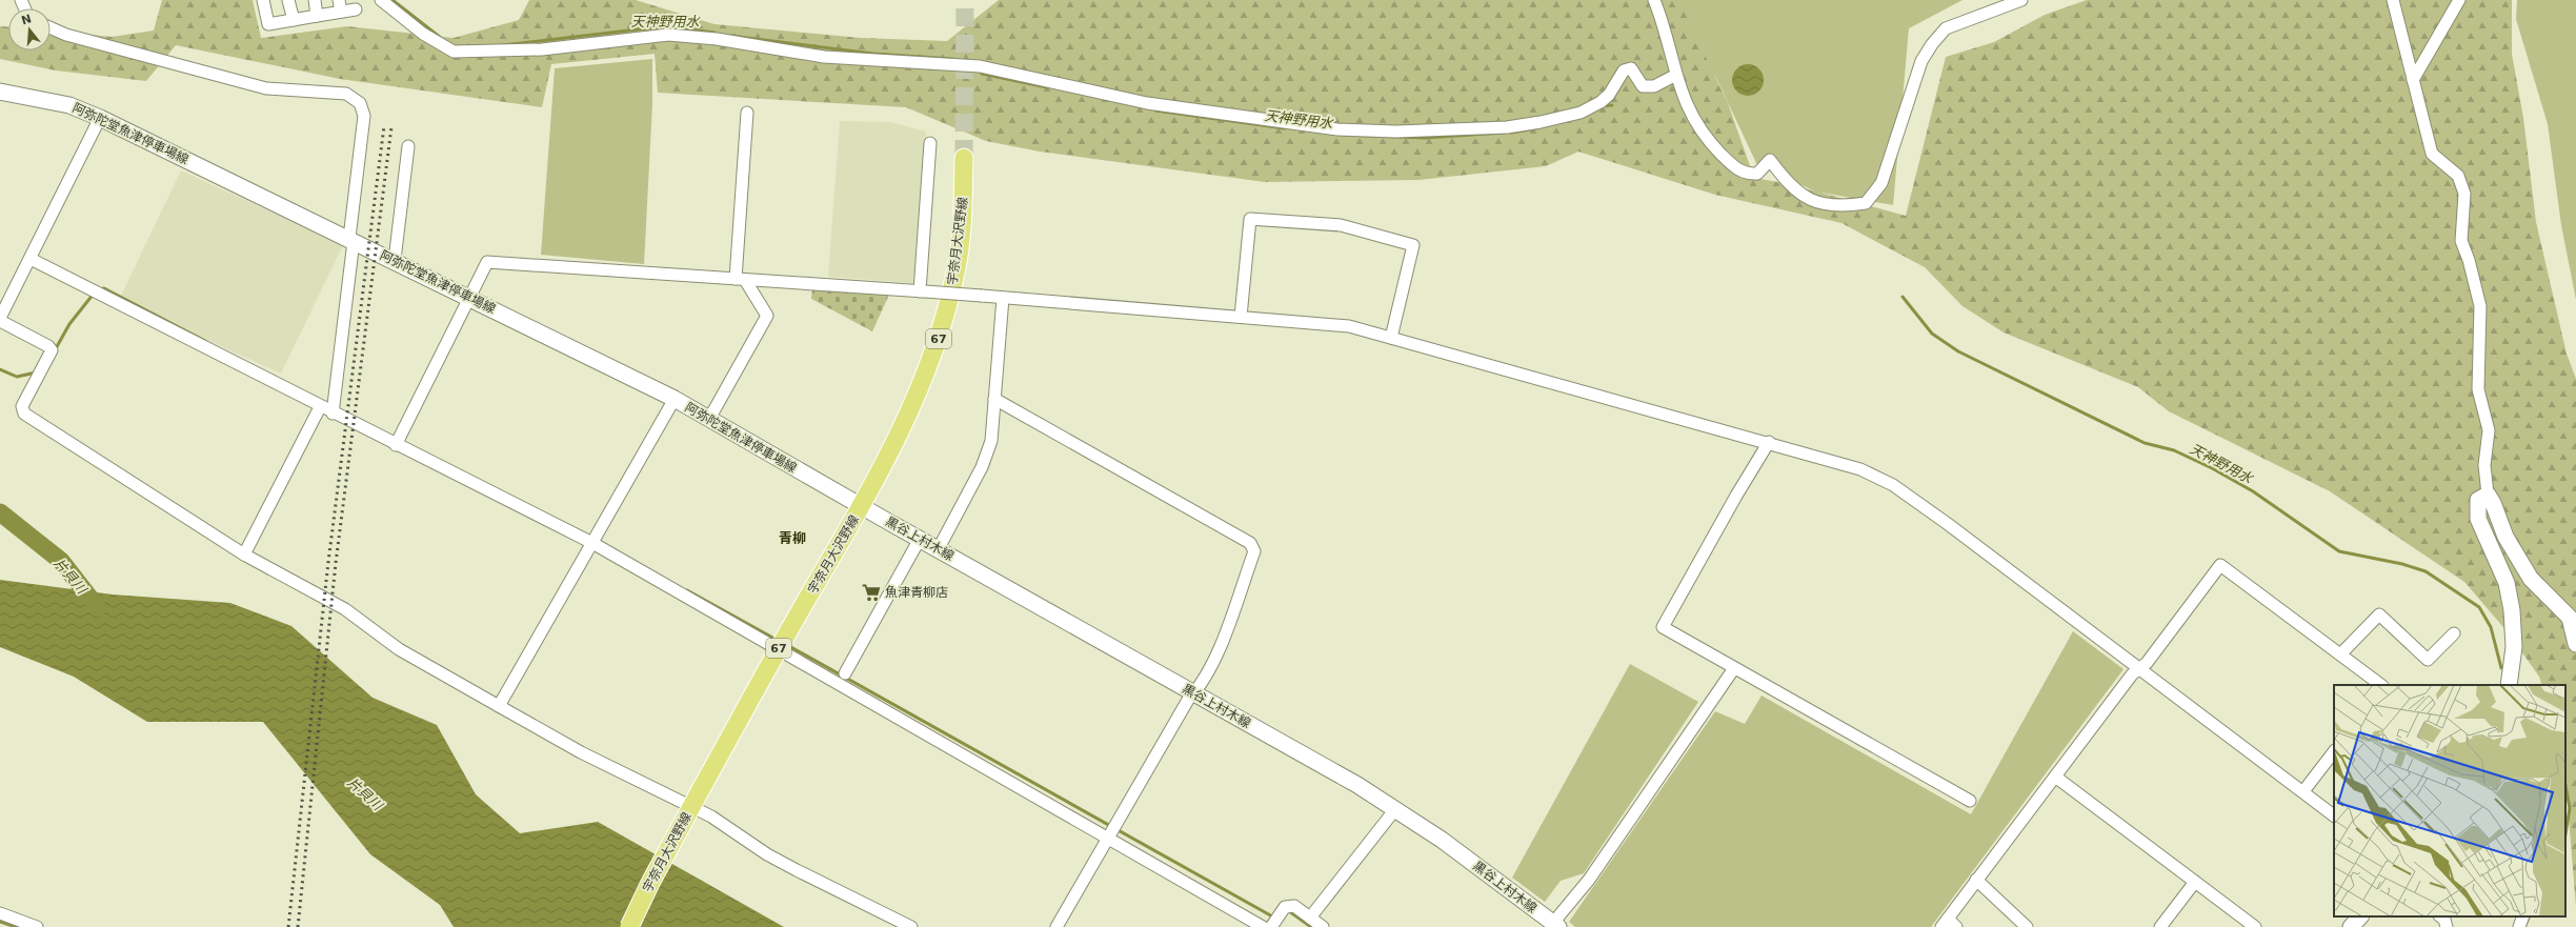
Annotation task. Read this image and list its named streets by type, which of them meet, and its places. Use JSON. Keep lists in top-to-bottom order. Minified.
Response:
{"streets":{"main road":["阿弥陀堂魚津停車場線","宇奈月大沢野線","67","黒谷上村木線"]},"crossings":[["阿弥陀堂魚津停車場線","宇奈月大沢野線"],["阿弥陀堂魚津停車場線","黒谷上村木線"],["宇奈月大沢野線","黒谷上村木線"]],"districts":["青柳"],"water":["天神野用水","片貝川"],"places":{"supermarket":["魚津青柳店"]},"north":"top"}
